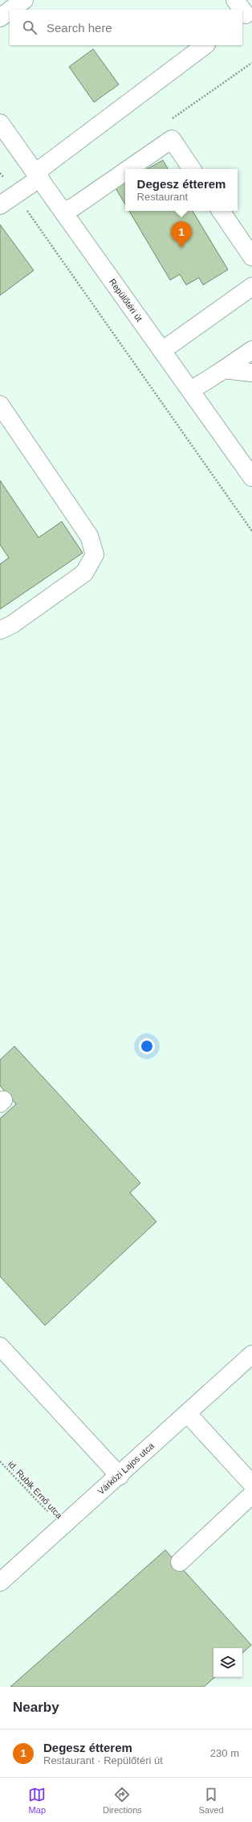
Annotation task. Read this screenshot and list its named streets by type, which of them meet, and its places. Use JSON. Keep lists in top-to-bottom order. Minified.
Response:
{"streets":{"main road":["Repülőtéri út","Várközi Lajos utca"],"path":["id. Rubik Ernő utca"]},"crossings":[["Várközi Lajos utca","id. Rubik Ernő utca"]],"page":{"search":"Search here","popup":["Degesz étterem","Restaurant"],"pins":"1","heading":"Nearby","list":[{"mark":"1","name":"Degesz étterem","note":"Restaurant · Repülőtéri út","value":"230 m"}],"nav":["Map","Directions","Saved"]}}
